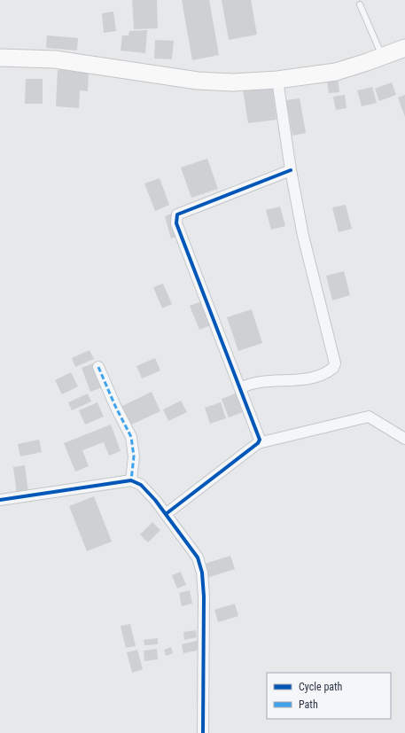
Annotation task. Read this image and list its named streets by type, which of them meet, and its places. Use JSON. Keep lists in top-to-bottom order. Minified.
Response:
{"legend":["Cycle path","Path"]}
